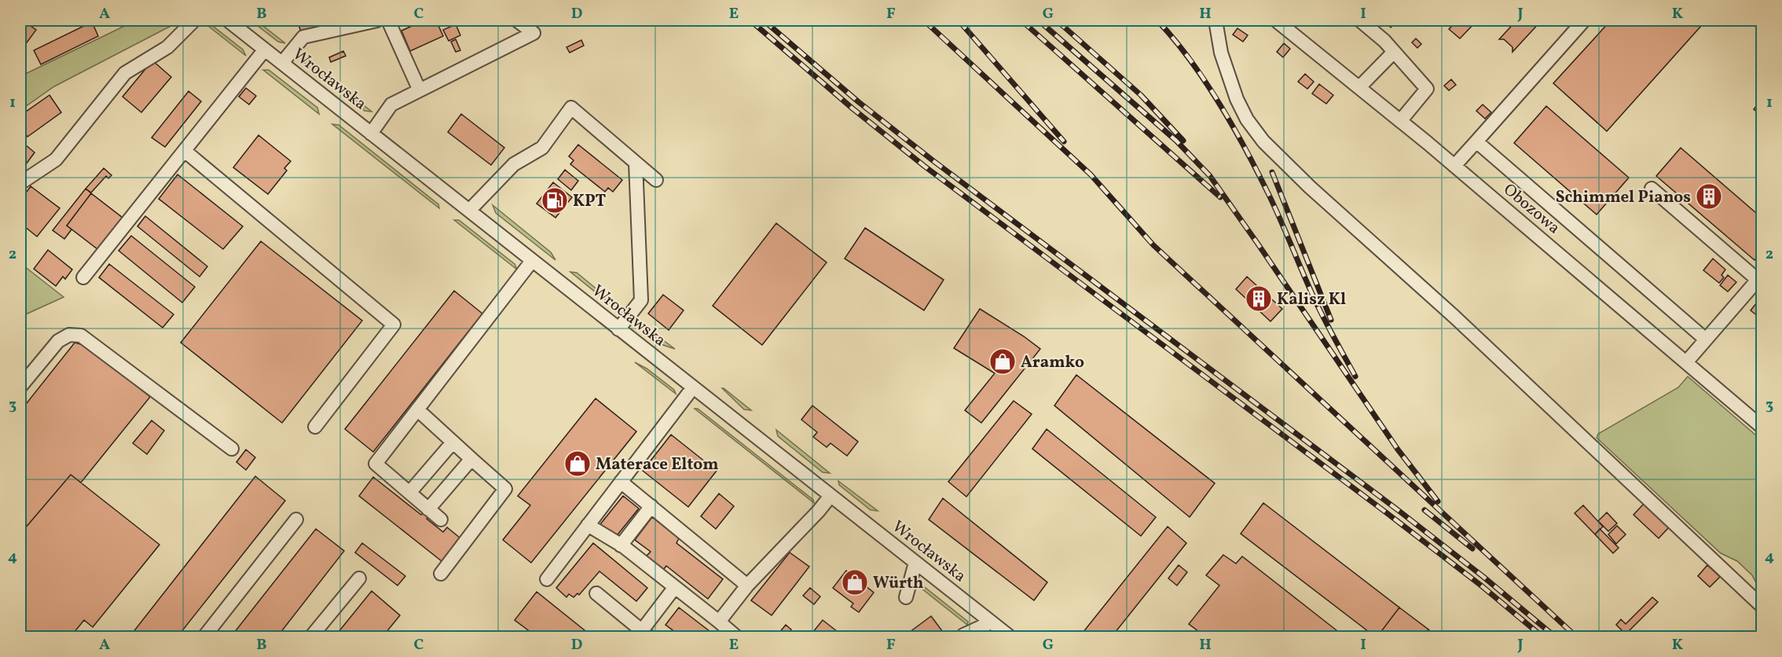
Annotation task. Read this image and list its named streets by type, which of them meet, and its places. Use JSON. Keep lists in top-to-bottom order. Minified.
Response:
{"streets":{"street":["Wrocławska","Obozowa"]},"places":{"building":["Schimmel Pianos","Kalisz Kl"],"fuel station":["KPT"],"shop":["Aramko","Materace Eltom","Würth"]},"grid":{"columns":["A","B","C","D","E","F","G","H","I","J","K"],"rows":["1","2","3","4"]}}
